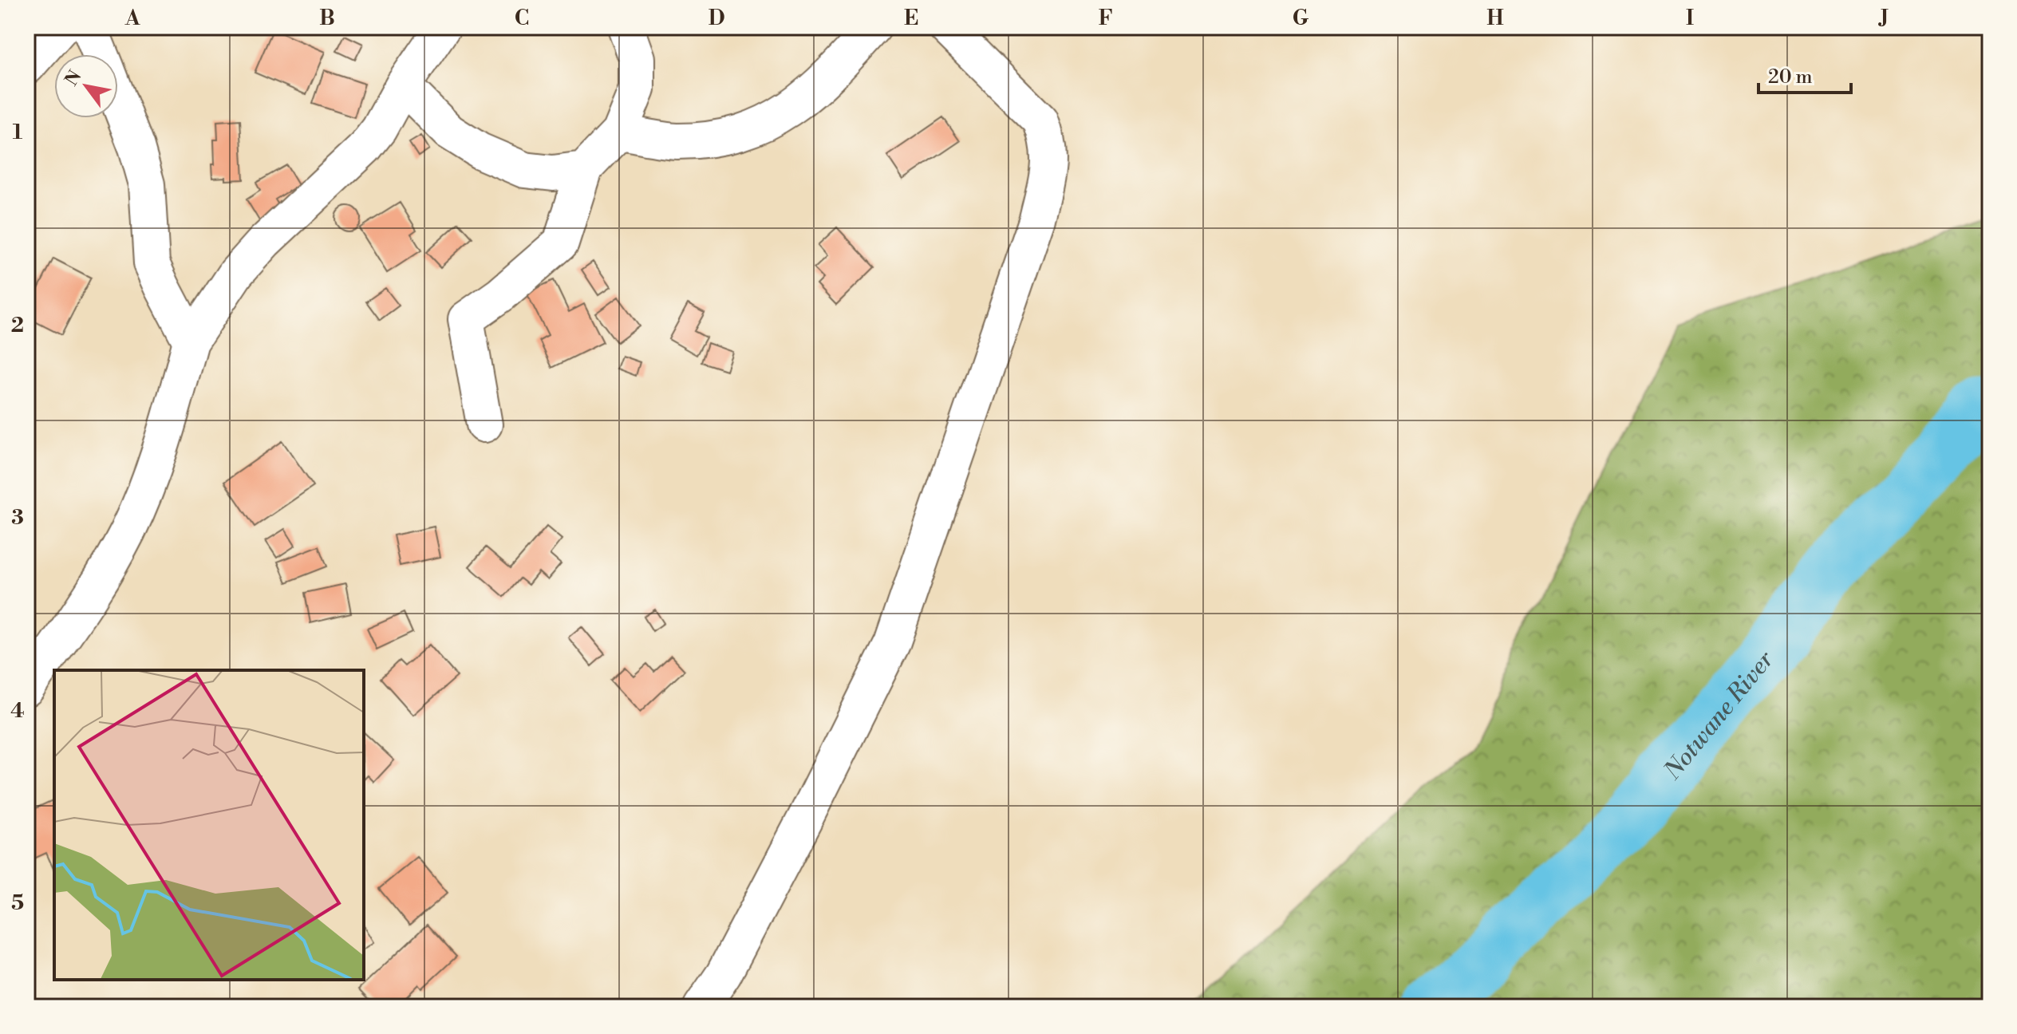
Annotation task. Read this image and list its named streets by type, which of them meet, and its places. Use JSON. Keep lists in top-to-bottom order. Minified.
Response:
{"water":["Notwane River"],"scale_bar":"20 m","north":"top left","grid":{"columns":["A","B","C","D","E","F","G","H","I","J"],"rows":["1","2","3","4","5"]}}
